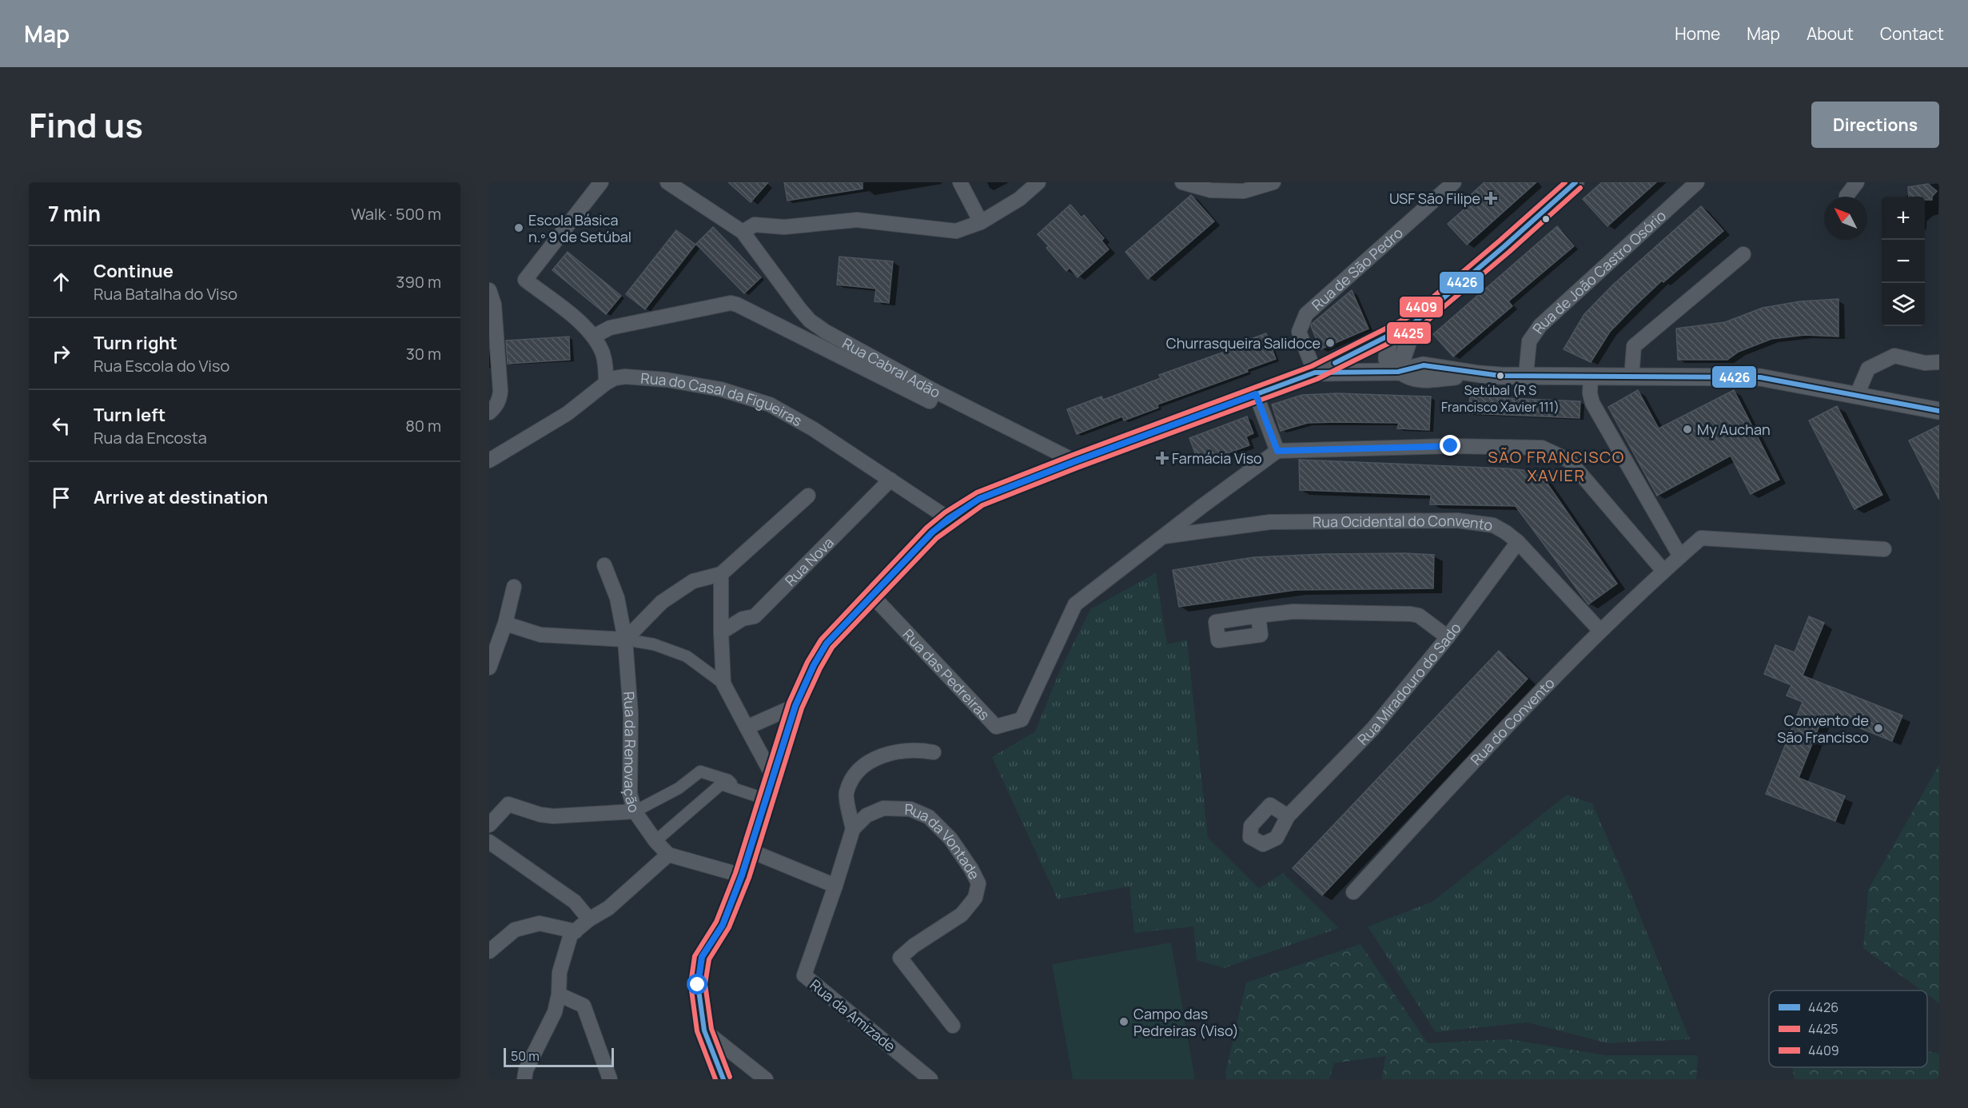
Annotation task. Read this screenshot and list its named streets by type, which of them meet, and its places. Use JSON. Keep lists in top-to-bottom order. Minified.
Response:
{"streets":{"street":["Rua de São Pedro","Rua de João Castro Osório","Rua Cabral Adão","Rua do Casal da Figueiras","Rua Ocidental do Convento","Rua Nova","Rua das Pedreiras","Rua Miradouro do Sado","Rua do Convento","Rua da Renovação","Rua da Vontade","Rua da Amizade"]},"crossings":[["Rua do Casal da Figueiras","Rua Nova"],["Rua Ocidental do Convento","Rua das Pedreiras"],["Rua Ocidental do Convento","Rua Miradouro do Sado"],["Rua Ocidental do Convento","Rua do Convento"]],"districts":["SÃO FRANCISCO XAVIER"],"places":{"health":["USF São Filipe","Farmácia Viso"],"other":["Escola Básica n.º 9 de Setúbal","Churrasqueira Salidoce","Setúbal (R S Francisco Xavier 111)","My Auchan","Convento de São Francisco","Campo das Pedreiras (Viso)"]},"lines":["transit line 4426","transit line 4409","transit line 4425"],"legend":["4426","4425","4409"],"scale_bar":"50 m","north":"top left","page":{"header":"Map","nav":["Home","Map","About","Contact"],"title":"Find us","buttons":"Directions","heading":["7 min","Walk · 500 m"],"map_buttons":["+","−"],"list":[["Continue","Rua Batalha do Viso","390 m"],["Turn right","Rua Escola do Viso","30 m"],["Turn left","Rua da Encosta","80 m"],"Arrive at destination"],"scale":"50 m"}}
